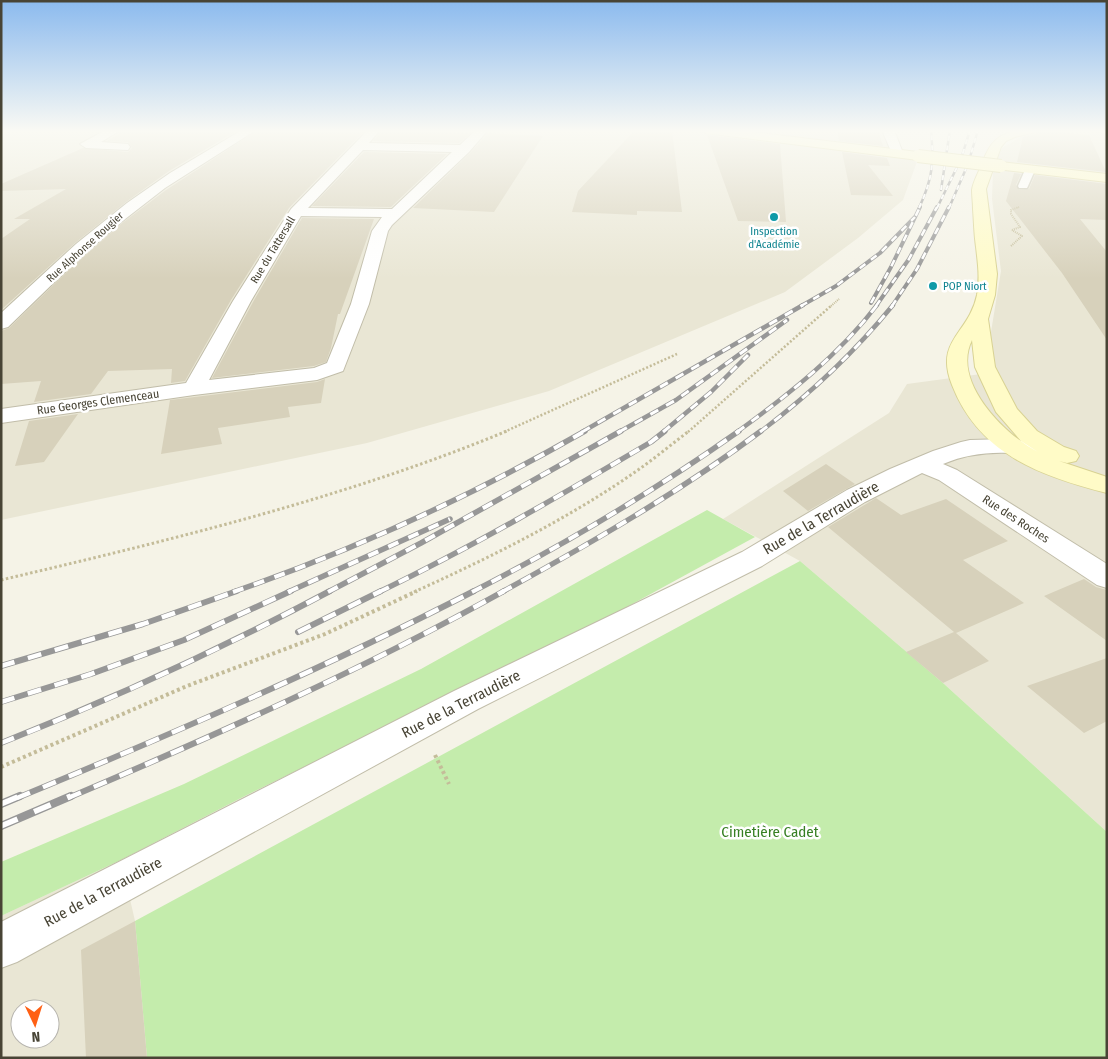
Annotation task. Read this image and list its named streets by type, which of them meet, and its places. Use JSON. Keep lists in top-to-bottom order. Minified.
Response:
{"streets":{"main road":["Rue de la Terraudière"],"street":["Rue Alphonse Rougier","Rue du Tattersall","Rue Georges Clemenceau","Rue des Roches"]},"crossings":[["Rue du Tattersall","Rue Georges Clemenceau"],["Rue de la Terraudière","Rue des Roches"]],"parks":["Cimetière Cadet"],"places":["Inspection d'Académie","POP Niort"],"north":"bottom"}
